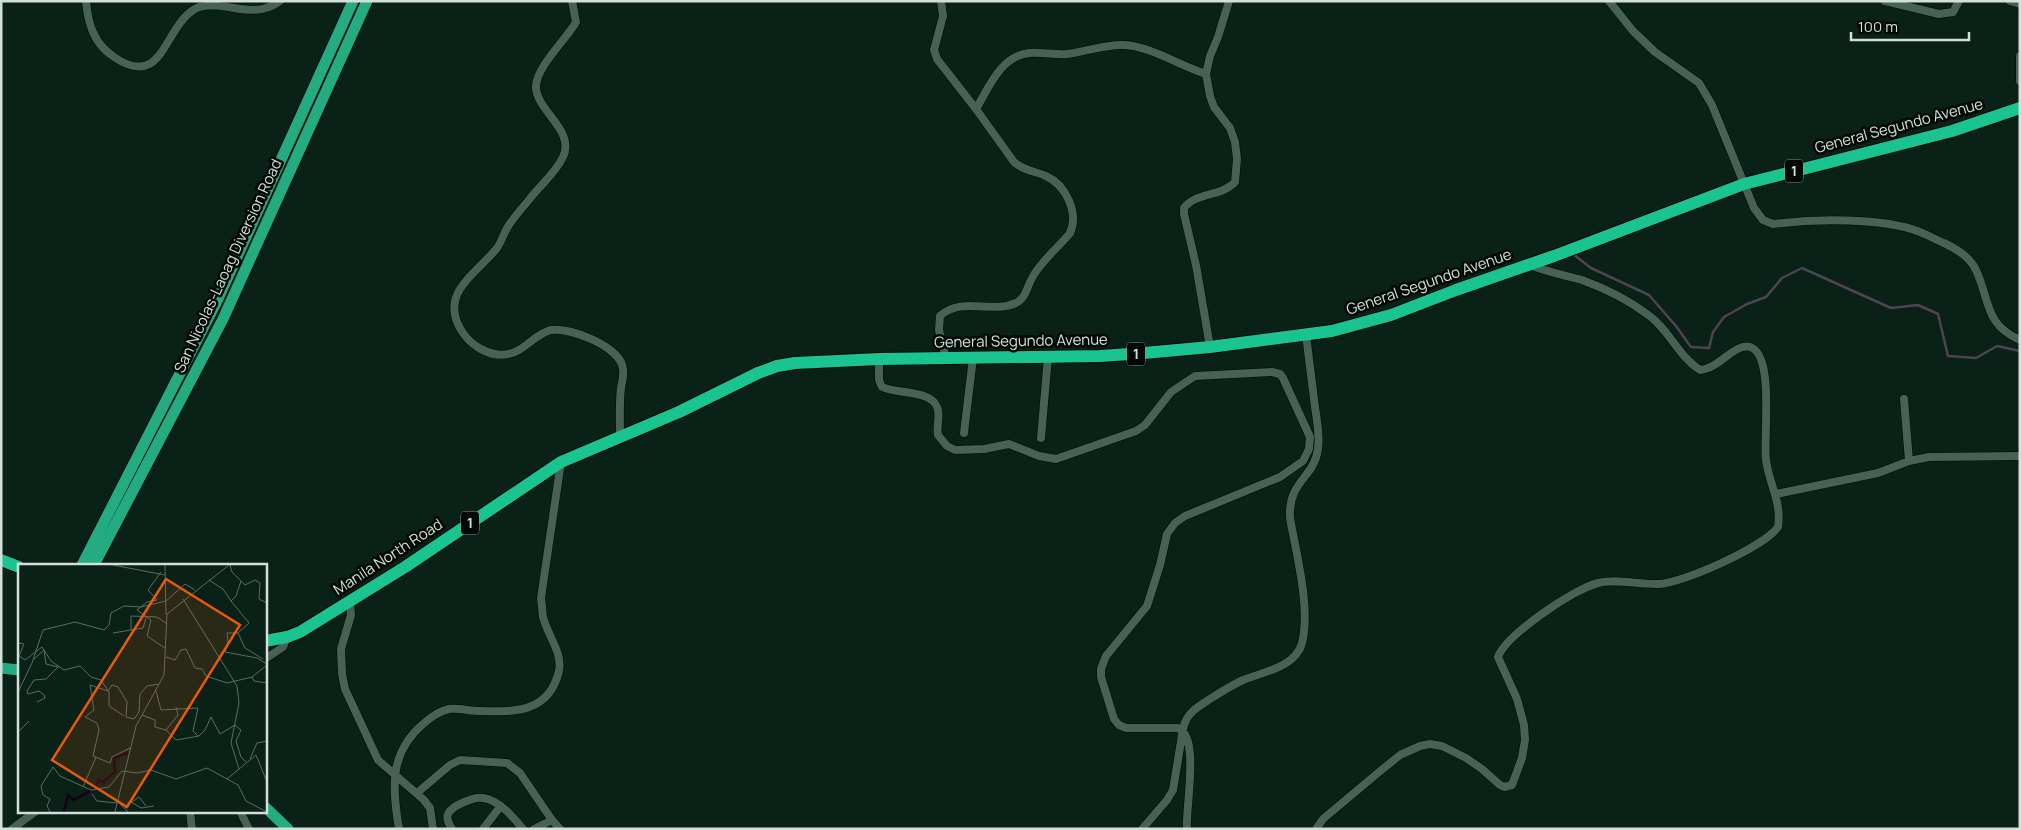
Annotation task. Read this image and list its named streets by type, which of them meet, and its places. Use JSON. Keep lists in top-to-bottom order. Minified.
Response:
{"streets":{"highway":["General Segundo Avenue","1","Manila North Road"],"main road":["San Nicolas-Laoag Diversion Road"]},"crossings":[["General Segundo Avenue","Manila North Road"]],"scale_bar":"100 m"}
